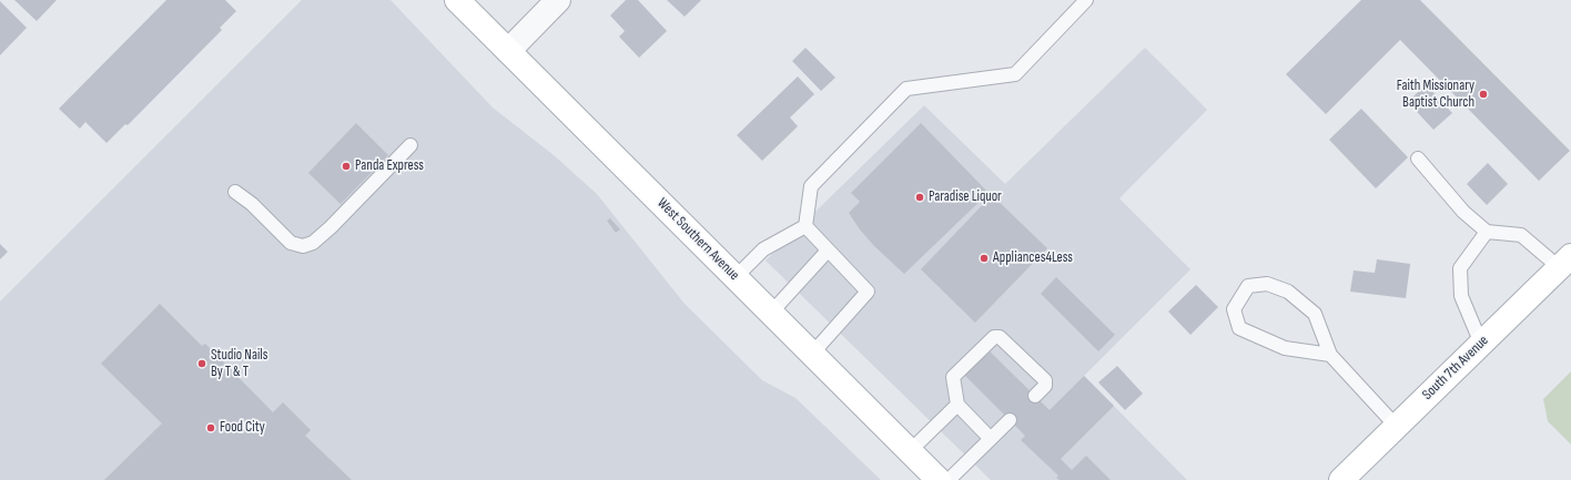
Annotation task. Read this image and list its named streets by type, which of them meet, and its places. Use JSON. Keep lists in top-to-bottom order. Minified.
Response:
{"streets":{"main road":["West Southern Avenue","South 7th Avenue"]},"places":["Faith Missionary Baptist Church","Panda Express","Paradise Liquor","Appliances4Less","Studio Nails By T & T","Food City"]}
